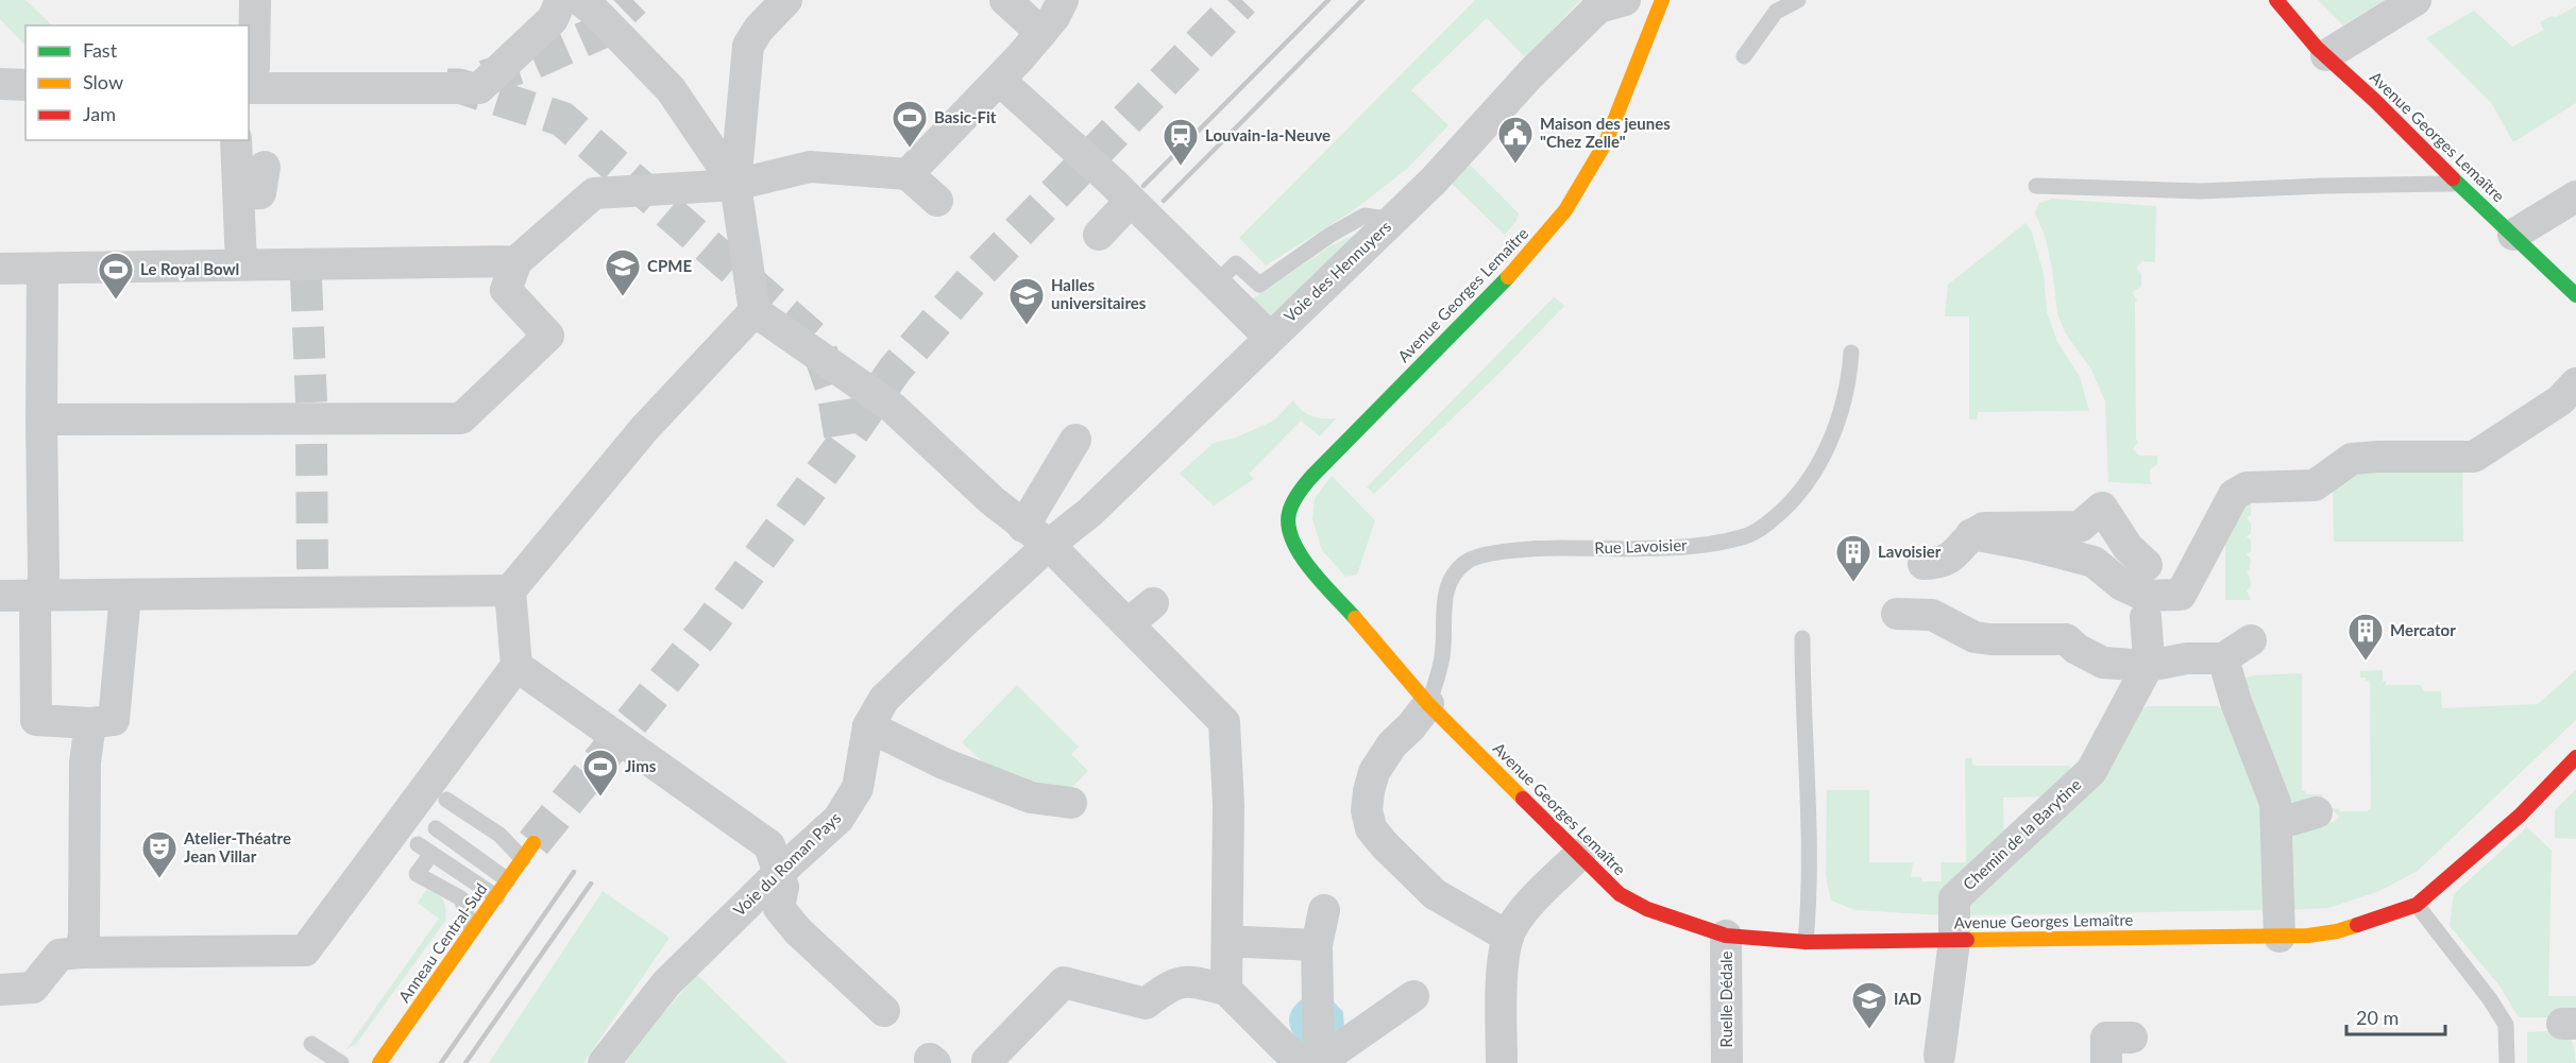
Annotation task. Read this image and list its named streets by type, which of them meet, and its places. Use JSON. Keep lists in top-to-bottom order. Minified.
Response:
{"streets":{"street":["Avenue Georges Lemaître","Voie des Hennuyers","Chemin de la Barytine","Voie du Roman Pays","Anneau Central-Sud","Ruelle Dédale"],"lane":["Rue Lavoisier"]},"crossings":[["Avenue Georges Lemaître","Rue Lavoisier"],["Avenue Georges Lemaître","Chemin de la Barytine"],["Avenue Georges Lemaître","Ruelle Dédale"]],"places":{"sports":["Basic-Fit","Le Royal Bowl","Jims"],"public building":["Maison des jeunes \"Chez Zelle\""],"station":["Louvain-la-Neuve"],"school or university":["CPME","Halles universitaires","IAD"],"building":["Lavoisier","Mercator"],"theatre":["Atelier-Théatre Jean Villar"]},"legend":["Fast","Slow","Jam"],"scale_bar":"20 m"}
